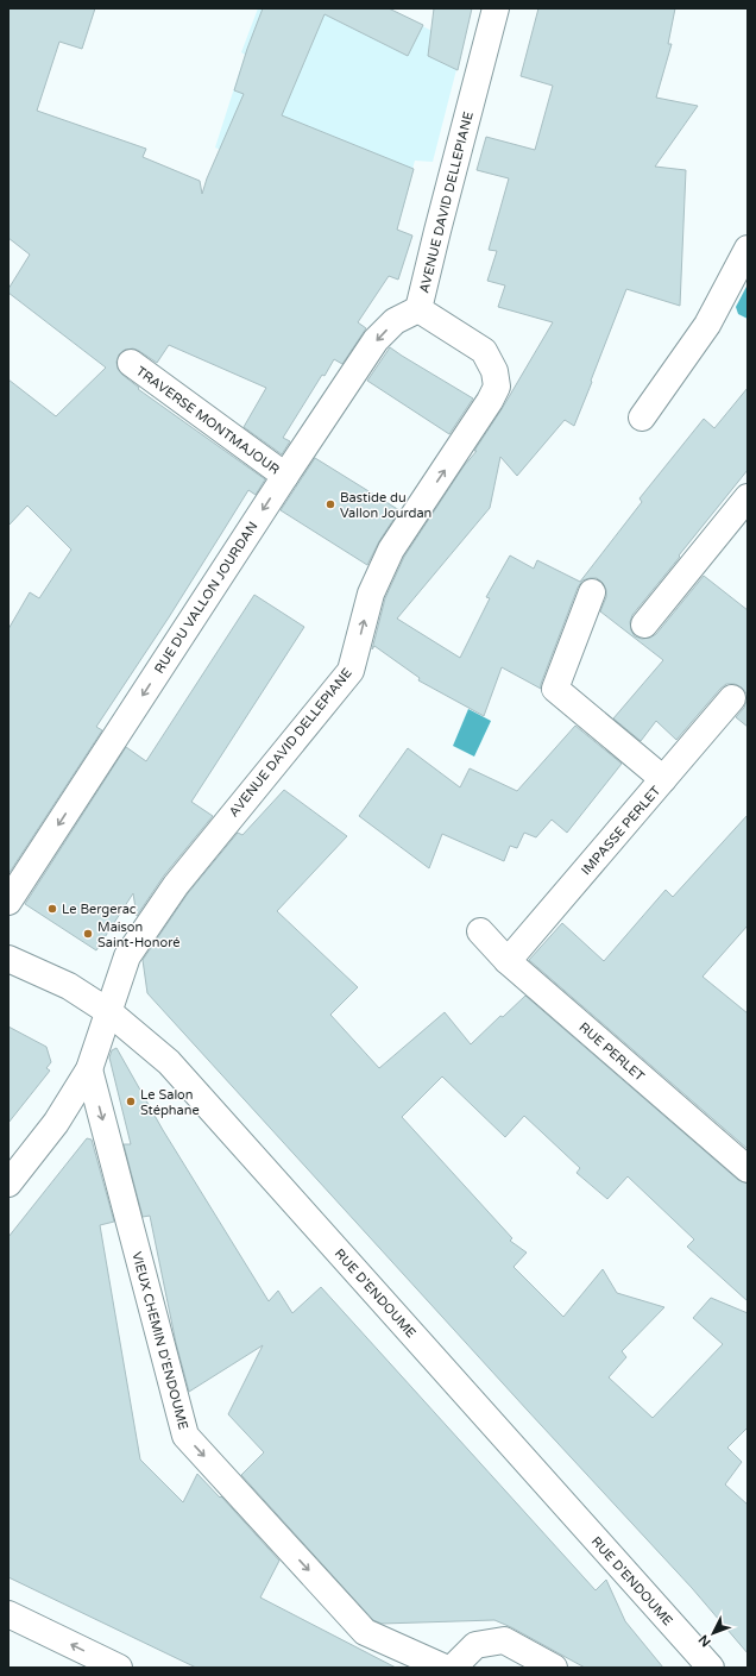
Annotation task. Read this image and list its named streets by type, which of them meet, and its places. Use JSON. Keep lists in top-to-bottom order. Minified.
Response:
{"streets":{"street":["AVENUE DAVID DELLEPIANE","TRAVERSE MONTMAJOUR","RUE DU VALLON JOURDAN","IMPASSE PERLET","RUE PERLET","RUE D'ENDOUME","VIEUX CHEMIN D'ENDOUME"]},"crossings":[["AVENUE DAVID DELLEPIANE","RUE DU VALLON JOURDAN"],["AVENUE DAVID DELLEPIANE","RUE D'ENDOUME"],["AVENUE DAVID DELLEPIANE","VIEUX CHEMIN D'ENDOUME"],["TRAVERSE MONTMAJOUR","RUE DU VALLON JOURDAN"],["IMPASSE PERLET","RUE PERLET"]],"one_way":["AVENUE DAVID DELLEPIANE","RUE DU VALLON JOURDAN","VIEUX CHEMIN D'ENDOUME"],"places":["Bastide du Vallon Jourdan","Le Bergerac","Maison Saint-Honoré","Le Salon Stéphane"],"north":"bottom left"}
